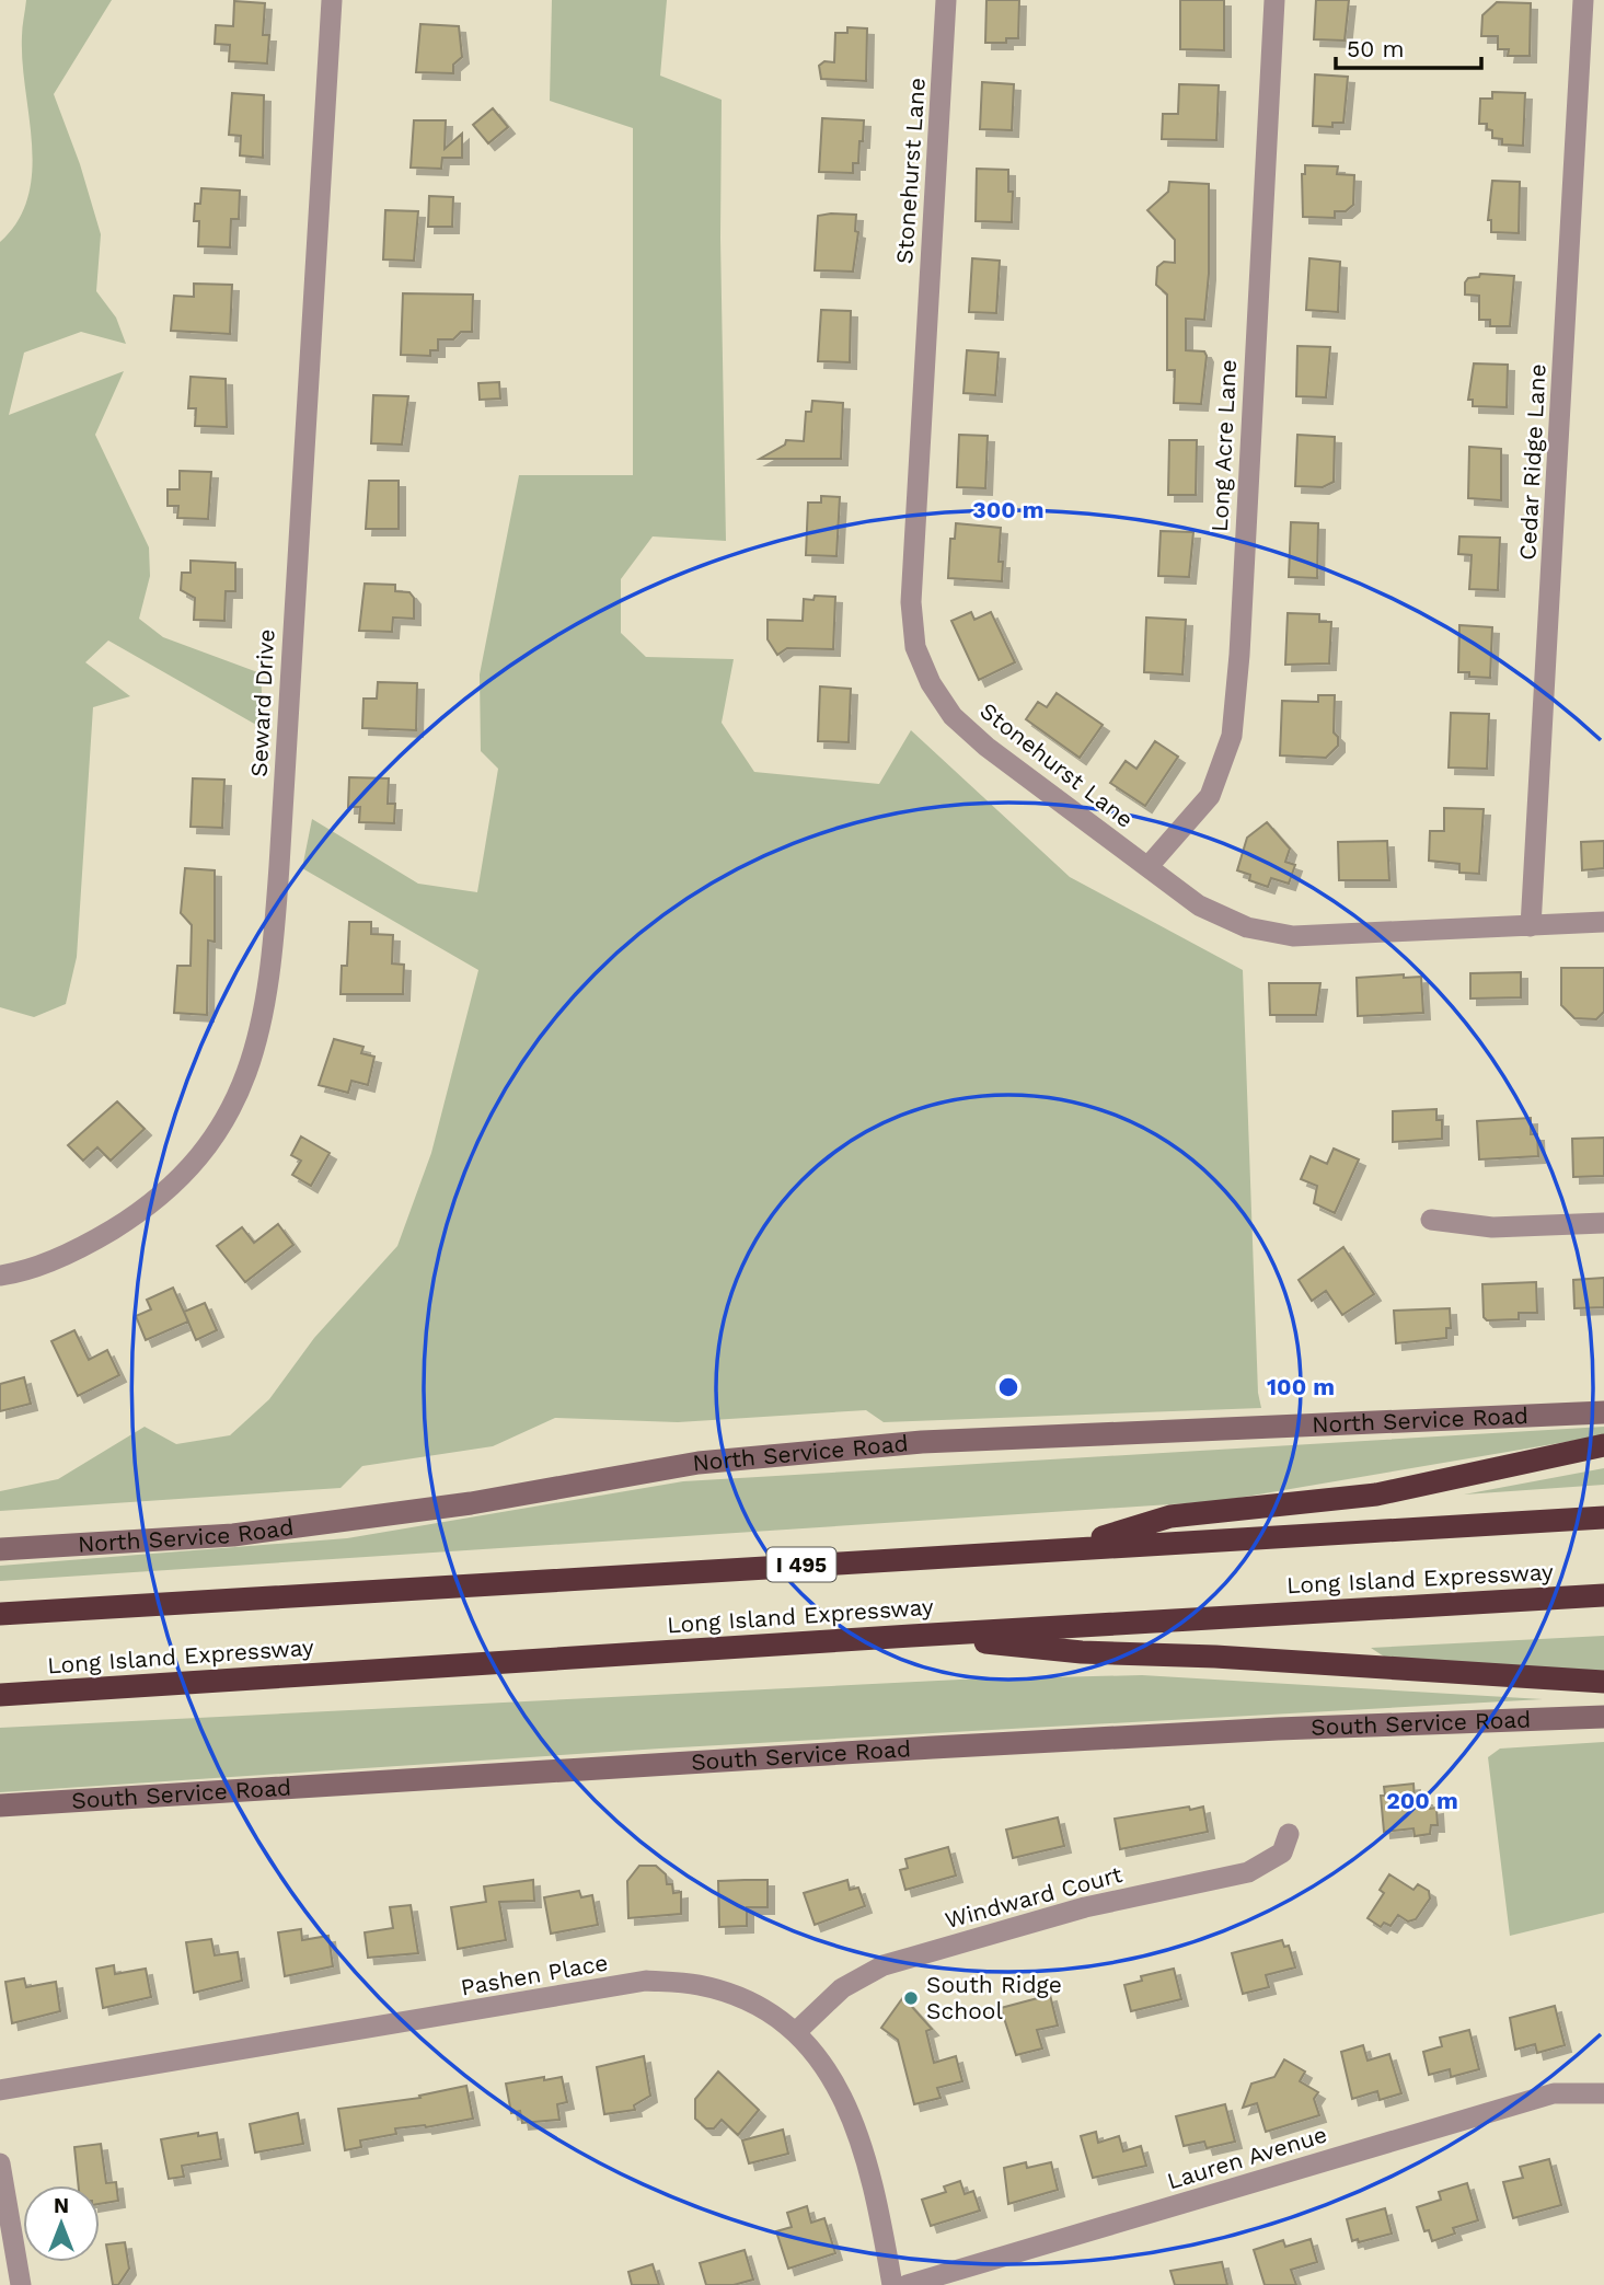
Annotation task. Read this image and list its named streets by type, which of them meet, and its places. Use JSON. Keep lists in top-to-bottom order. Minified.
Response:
{"streets":{"highway":["I 495","Long Island Expressway"],"main road":["North Service Road","South Service Road"],"street":["Stonehurst Lane","Long Acre Lane","Cedar Ridge Lane","Seward Drive","Windward Court","Pashen Place","Lauren Avenue"]},"crossings":[["Stonehurst Lane","Long Acre Lane"],["Stonehurst Lane","Cedar Ridge Lane"],["Windward Court","Pashen Place"]],"places":["South Ridge School"],"scale_bar":"50 m","north":"top","rings":["300 m","100 m","200 m"]}
